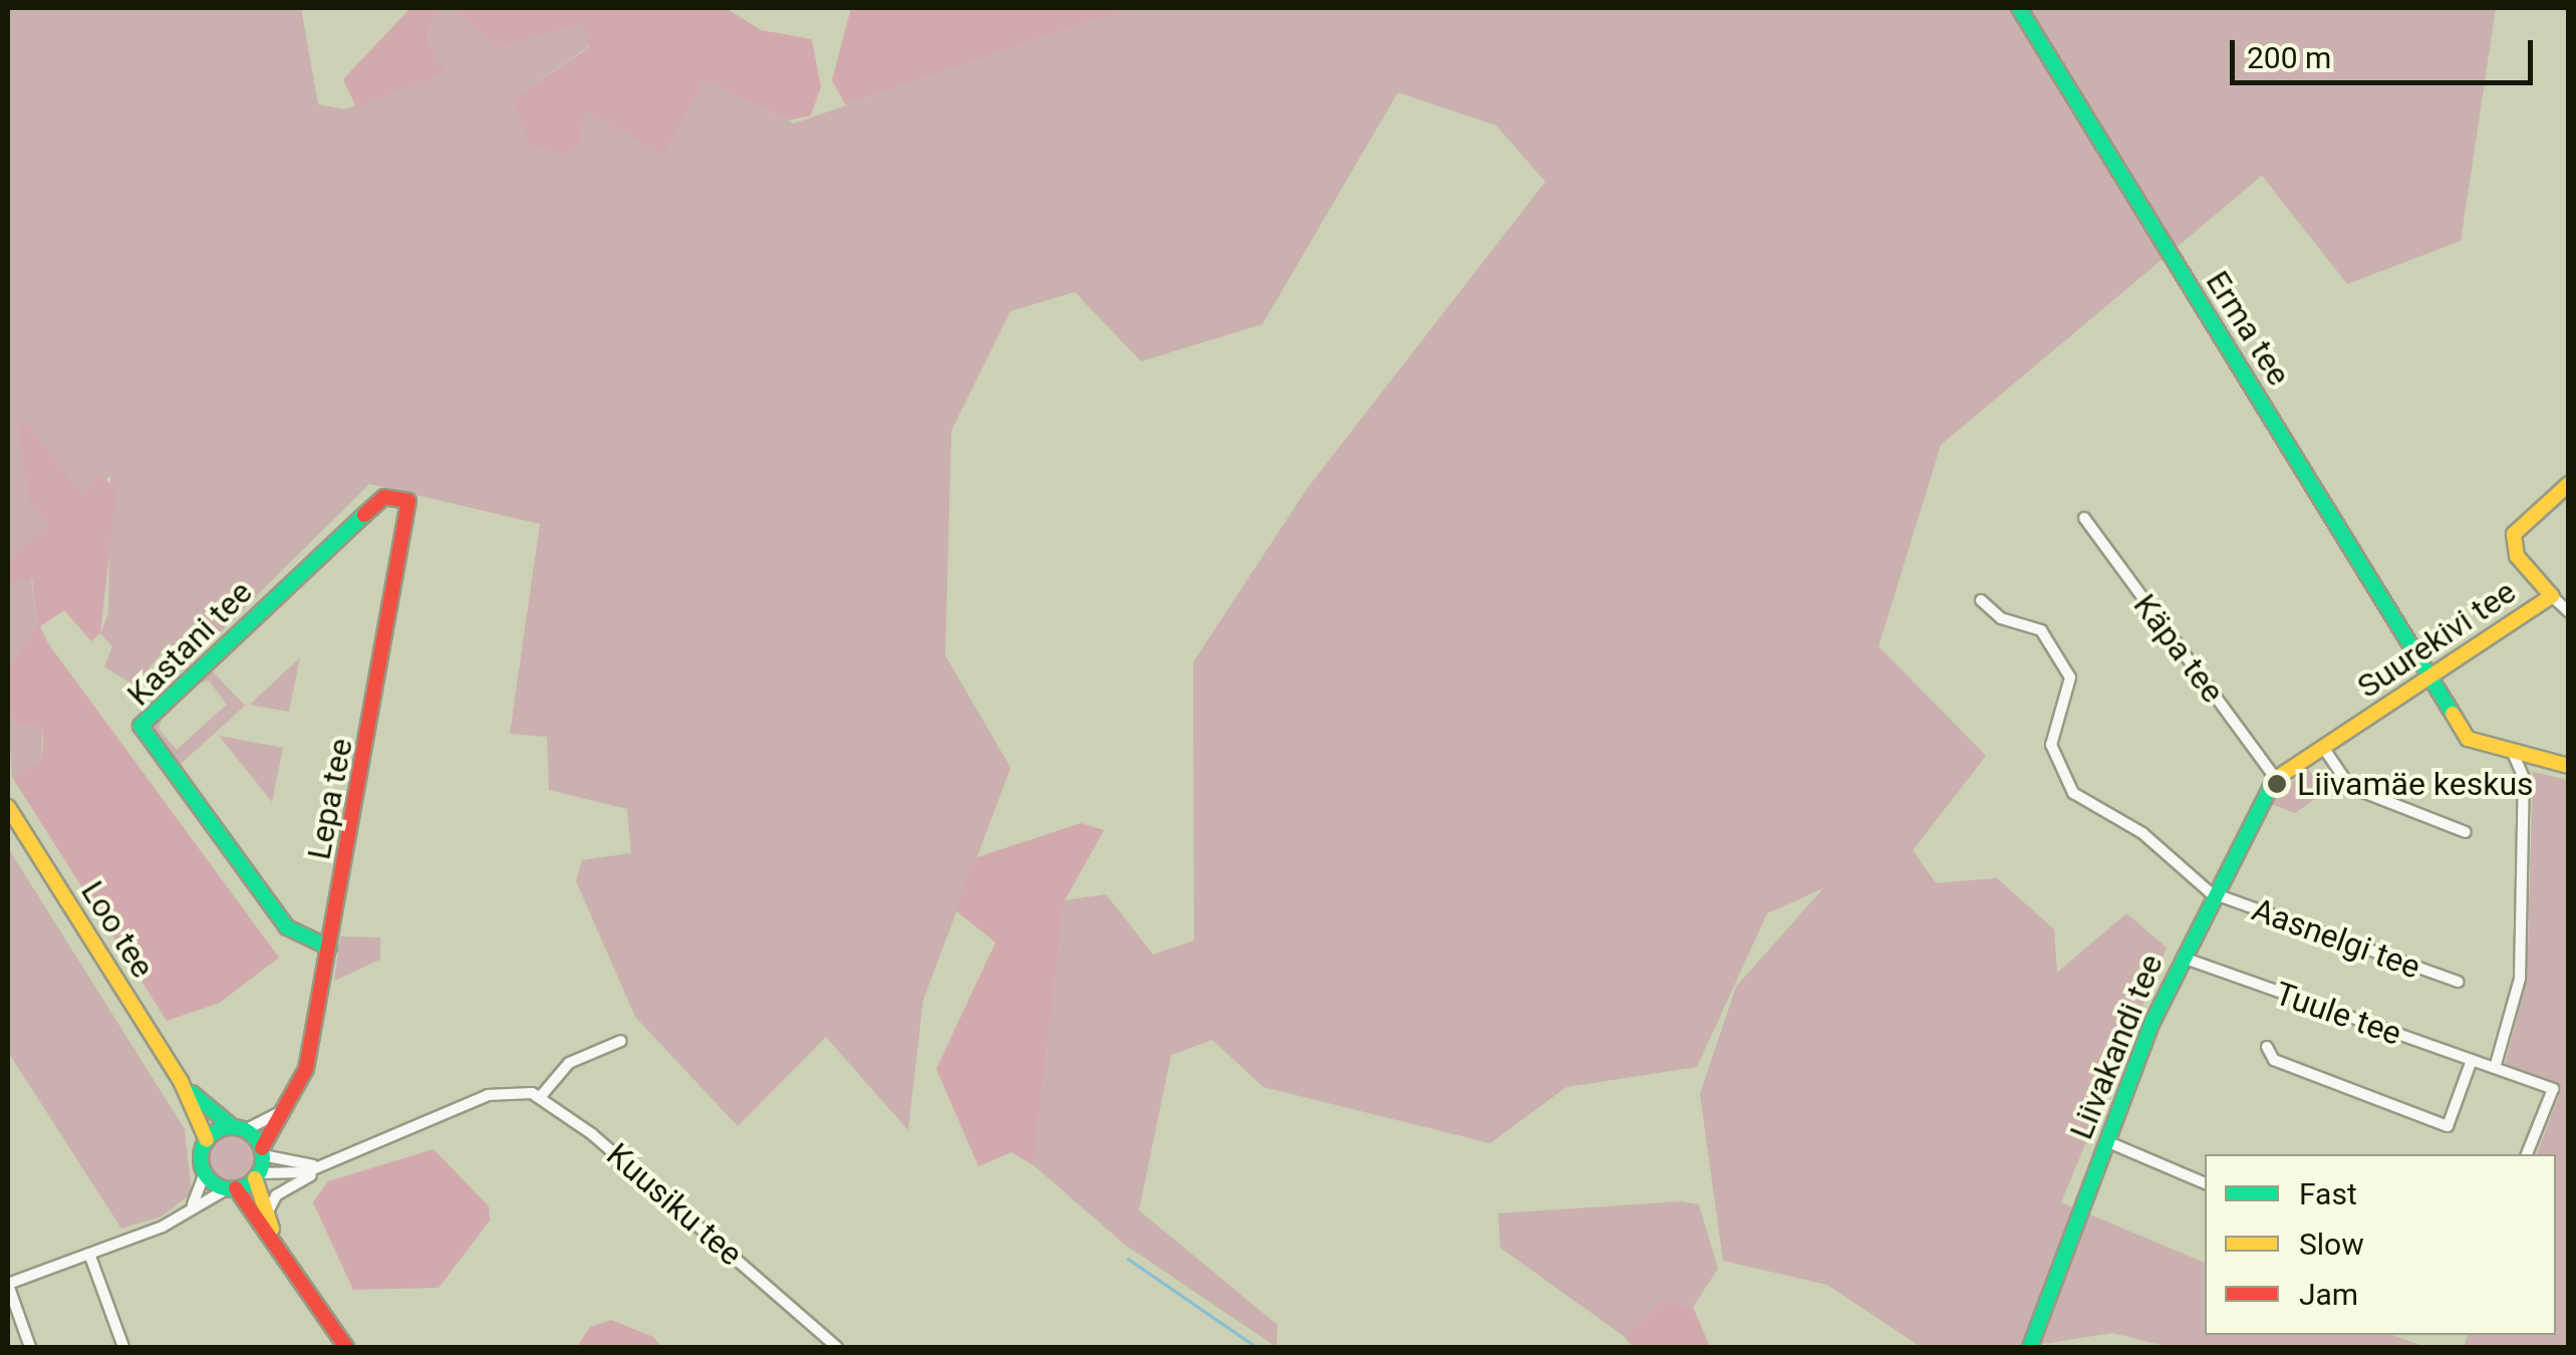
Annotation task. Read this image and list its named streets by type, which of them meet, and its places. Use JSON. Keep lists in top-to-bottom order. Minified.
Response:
{"streets":{"street":["Erma tee","Suurekivi tee","Kastani tee","Käpa tee","Lepa tee","Loo tee","Aasnelgi tee","Tuule tee","Liivakandi tee","Kuusiku tee"]},"crossings":[["Erma tee","Suurekivi tee"],["Suurekivi tee","Käpa tee"],["Suurekivi tee","Liivakandi tee"],["Kastani tee","Lepa tee"],["Käpa tee","Liivakandi tee"],["Lepa tee","Loo tee"],["Aasnelgi tee","Liivakandi tee"],["Tuule tee","Liivakandi tee"]],"places":["Liivamäe keskus"],"legend":["Fast","Slow","Jam"],"scale_bar":"200 m"}
